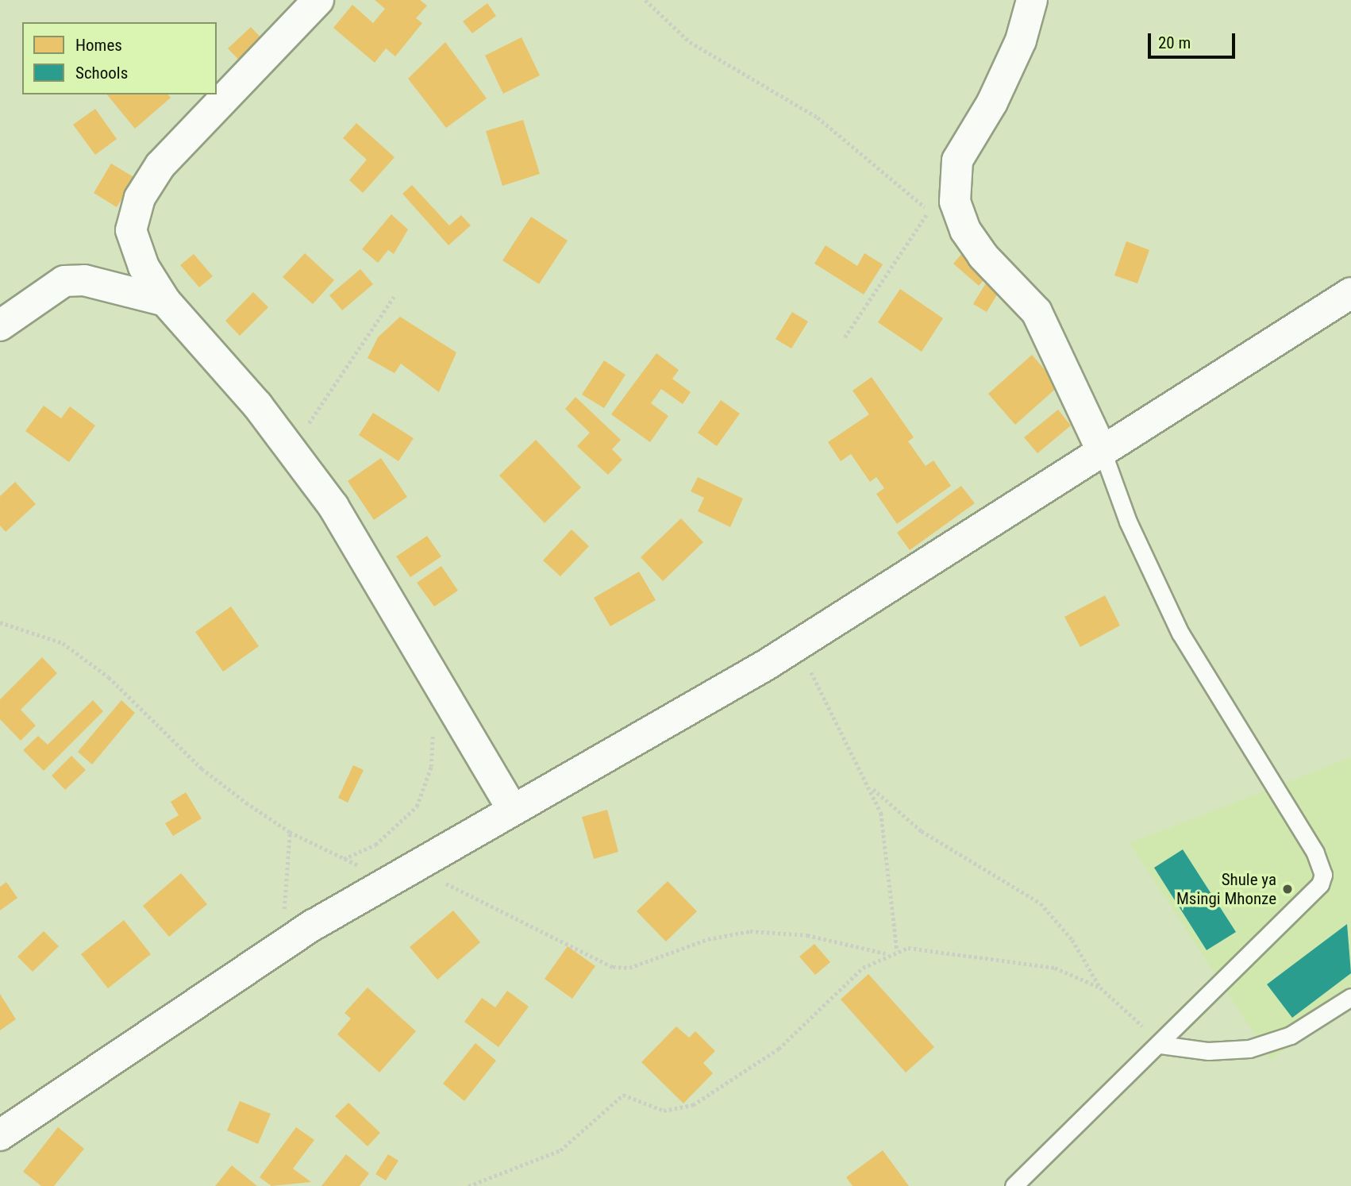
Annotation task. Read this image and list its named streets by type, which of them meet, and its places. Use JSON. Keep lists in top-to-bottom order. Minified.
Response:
{"places":["Shule ya Msingi Mhonze"],"legend":["Homes","Schools"],"scale_bar":"20 m"}
